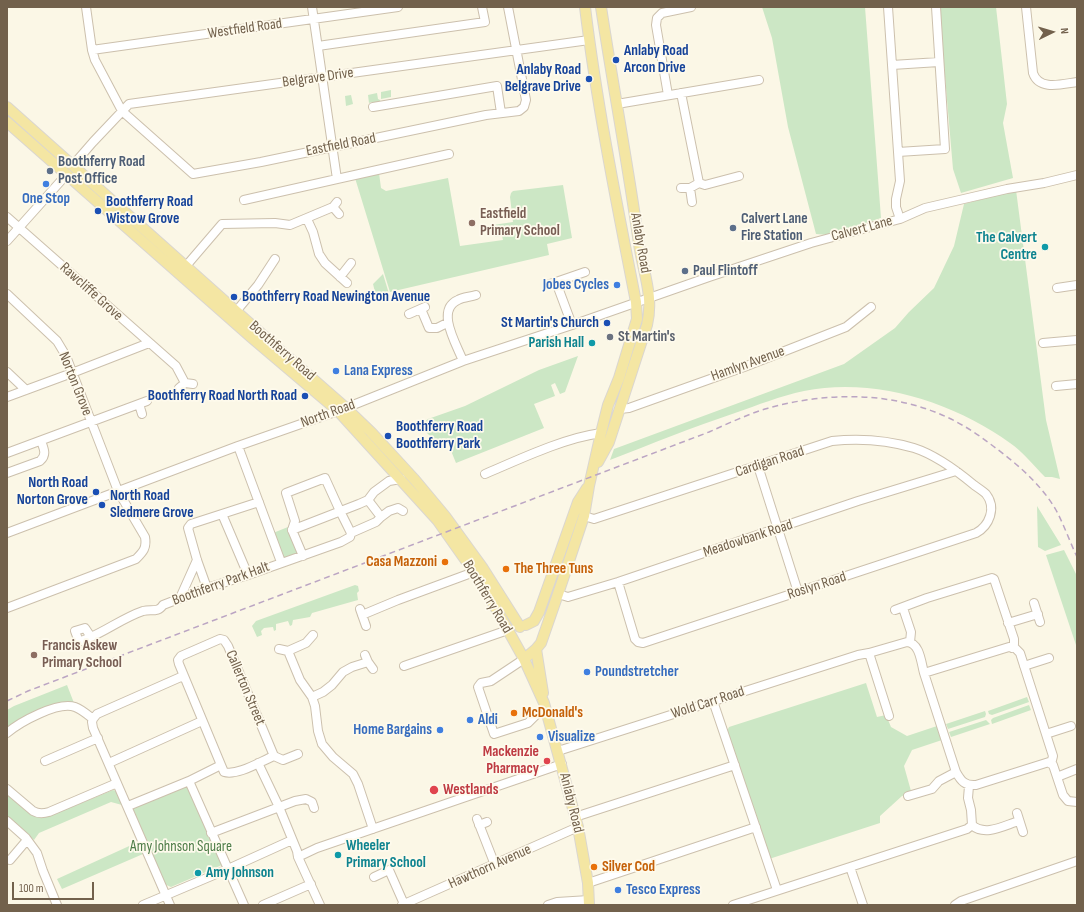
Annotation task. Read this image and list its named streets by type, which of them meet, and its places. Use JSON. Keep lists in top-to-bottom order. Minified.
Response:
{"streets":{"main road":["Anlaby Road","Boothferry Road"],"street":["Westfield Road","Belgrave Drive","Eastfield Road","Calvert Lane","Rawcliffe Grove","Hamlyn Avenue","Norton Grove","North Road","Cardigan Road","Meadowbank Road","Boothferry Park Halt","Roslyn Road","Callerton Street","Wold Carr Road","Hawthorn Avenue"]},"crossings":[["Belgrave Drive","Eastfield Road"],["Belgrave Drive","Anlaby Road"],["Belgrave Drive","Boothferry Road"],["Calvert Lane","Anlaby Road"],["Calvert Lane","North Road"],["Anlaby Road","Boothferry Road"],["Anlaby Road","Hamlyn Avenue"],["Anlaby Road","North Road"],["Anlaby Road","Cardigan Road"],["Anlaby Road","Meadowbank Road"],["Anlaby Road","Wold Carr Road"],["Anlaby Road","Hawthorn Avenue"],["Boothferry Road","North Road"],["Norton Grove","North Road"],["Cardigan Road","Meadowbank Road"],["Cardigan Road","Roslyn Road"],["Meadowbank Road","Roslyn Road"]],"parks":["Amy Johnson Square"],"places":["Anlaby Road Arcon Drive","Anlaby Road Belgrave Drive","Boothferry Road Post Office","One Stop","Boothferry Road Wistow Grove","Eastfield Primary School","Calvert Lane Fire Station","The Calvert Centre","Paul Flintoff","Jobes Cycles","Boothferry Road Newington Avenue","St Martin's Church","St Martin's","Parish Hall","Lana Express","Boothferry Road North Road","Boothferry Road Boothferry Park","North Road Norton Grove","North Road Sledmere Grove","Casa Mazzoni","The Three Tuns","Francis Askew Primary School","Poundstretcher","McDonald's","Aldi","Home Bargains","Visualize","Mackenzie Pharmacy","Westlands","Wheeler Primary School","Silver Cod","Amy Johnson","Tesco Express"],"scale_bar":"100 m","north":"right"}
